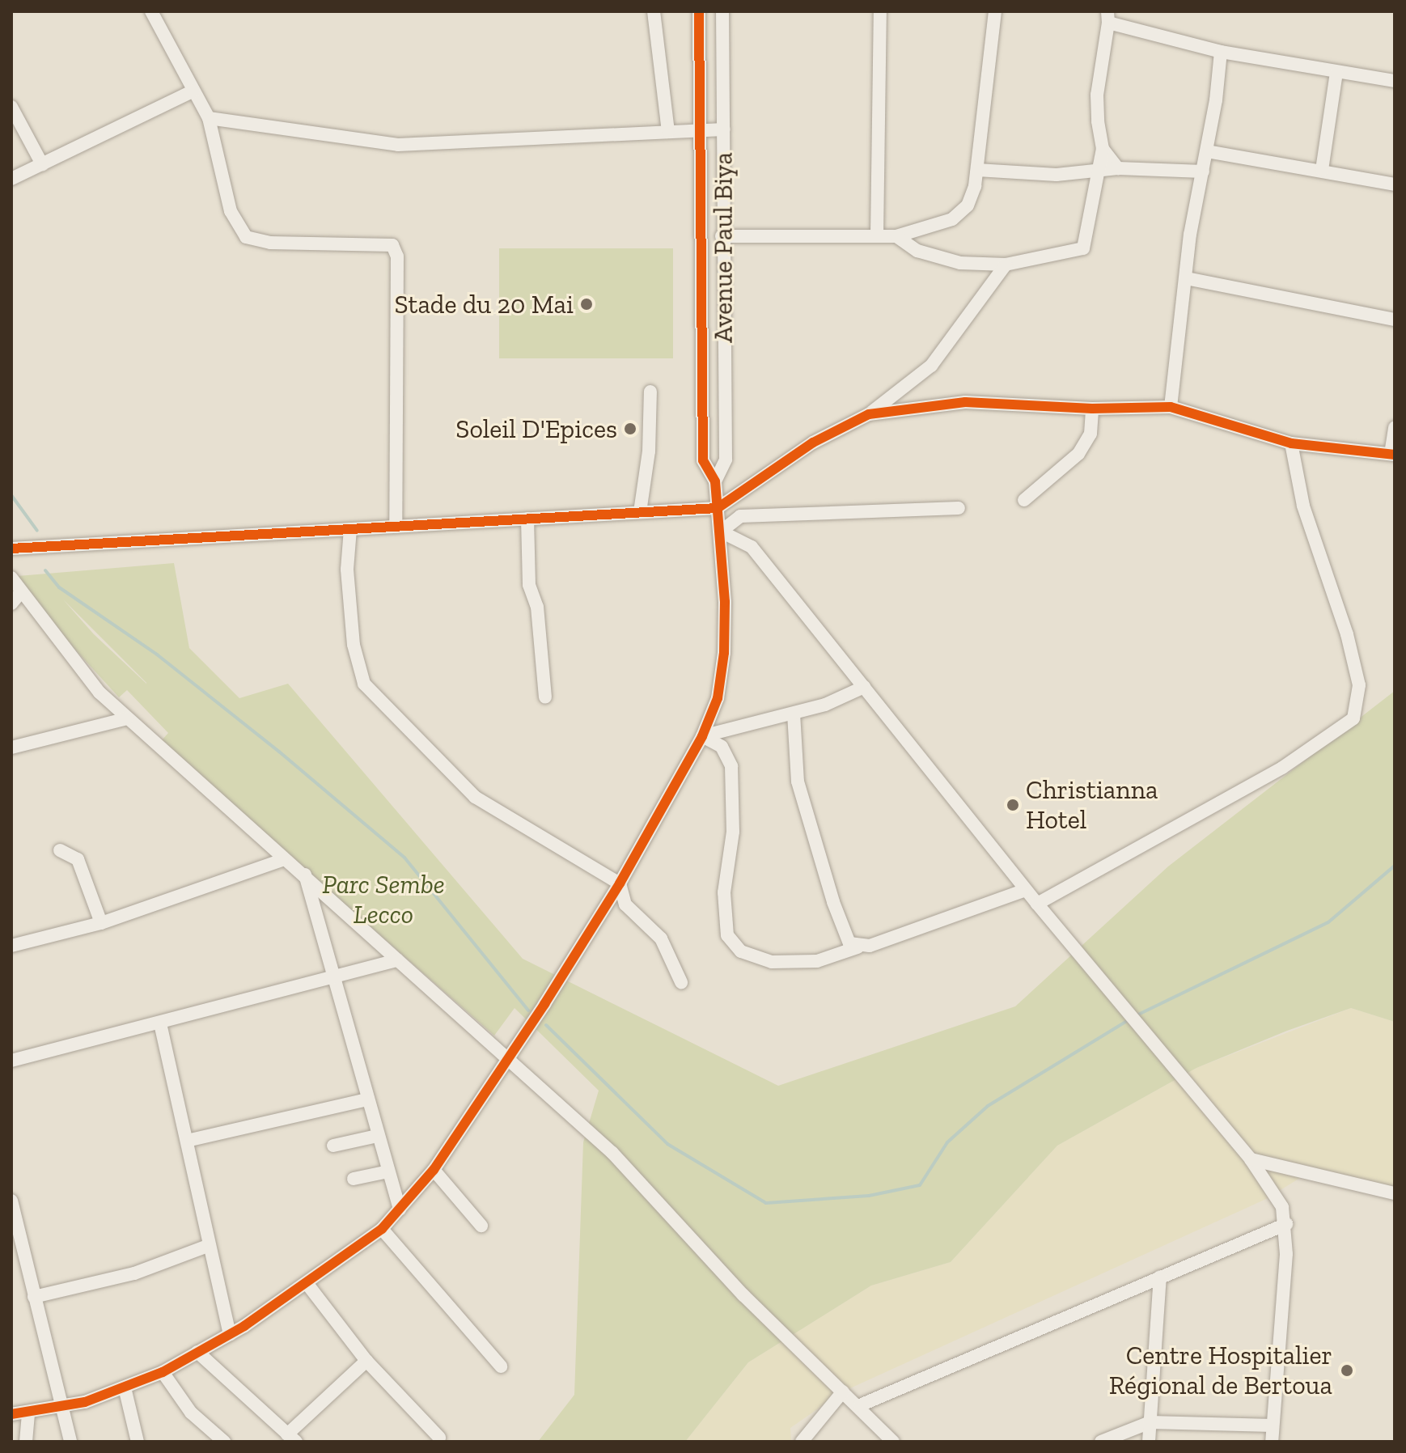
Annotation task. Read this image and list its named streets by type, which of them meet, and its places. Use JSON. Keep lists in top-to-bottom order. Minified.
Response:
{"streets":{"street":["Avenue Paul Biya"]},"parks":["Parc Sembe Lecco"],"places":["Stade du 20 Mai","Soleil D'Epices","Christianna Hotel","Centre Hospitalier Régional de Bertoua"]}
